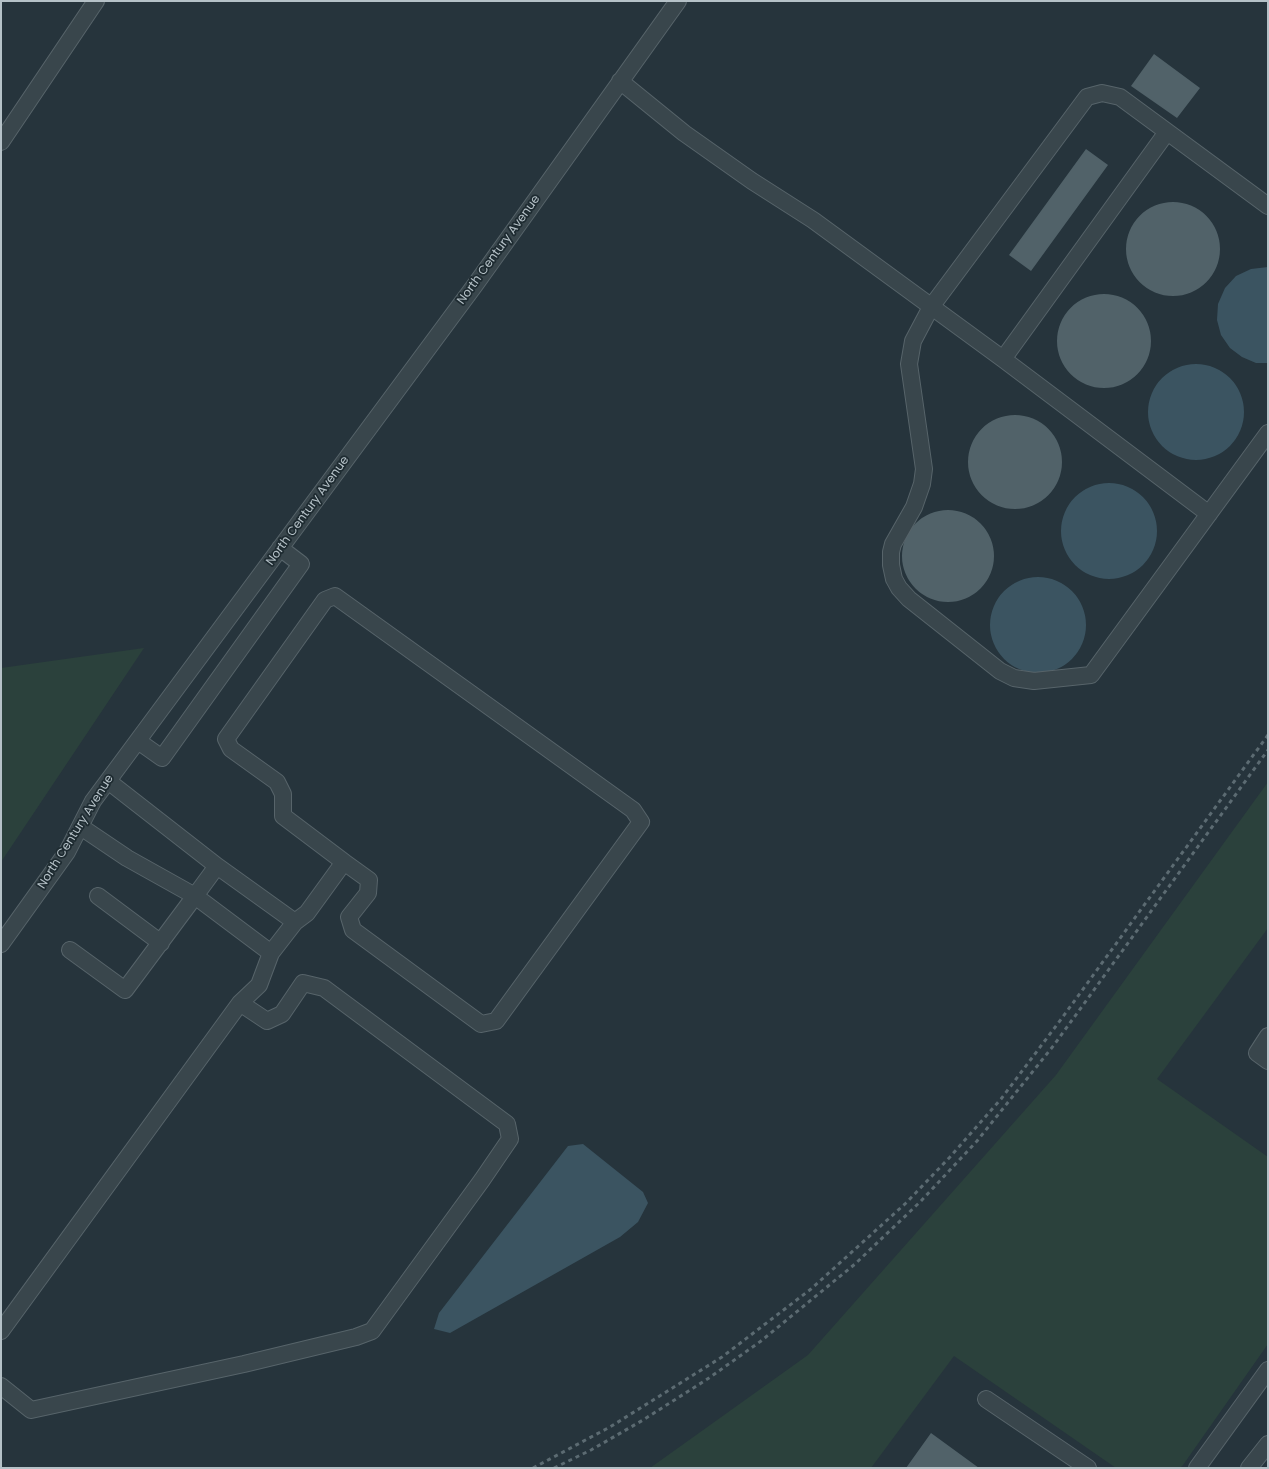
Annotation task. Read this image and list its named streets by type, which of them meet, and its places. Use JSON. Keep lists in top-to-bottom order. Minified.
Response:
{"streets":{"street":["North Century Avenue"]}}
